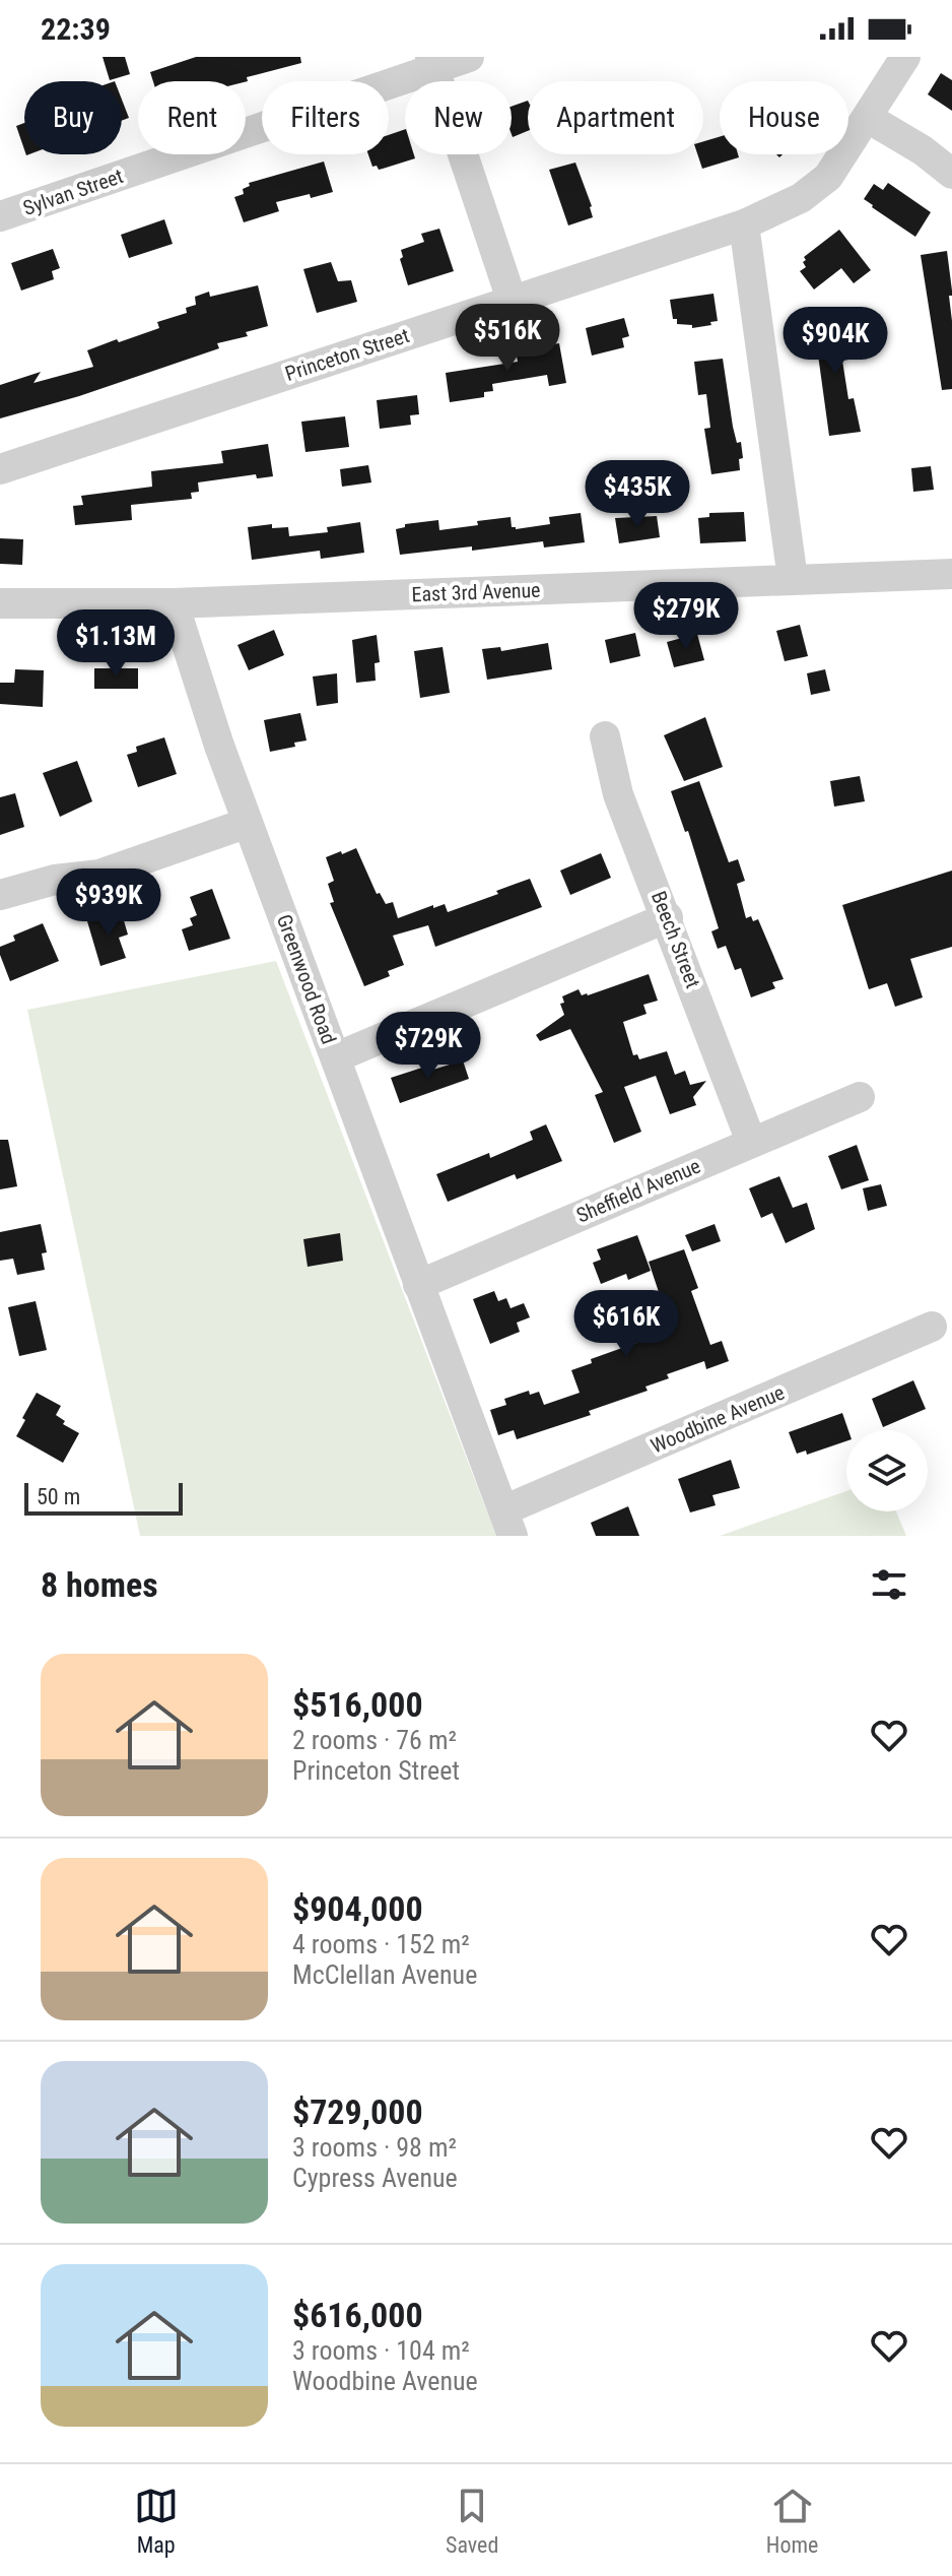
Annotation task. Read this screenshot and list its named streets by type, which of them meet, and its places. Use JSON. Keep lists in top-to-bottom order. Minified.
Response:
{"streets":{"street":["Sylvan Street","Princeton Street","East 3rd Avenue","Beech Street","Greenwood Road","Sheffield Avenue","Woodbine Avenue"]},"crossings":[["East 3rd Avenue","Greenwood Road"],["Beech Street","Sheffield Avenue"],["Greenwood Road","Sheffield Avenue"],["Greenwood Road","Woodbine Avenue"]],"scale_bar":"50 m","page":{"status":"22:39","chip":["Buy","Rent","Filters","New","Apartment","House"],"price":["$516K","$904K","$435K","$279K","$1.13M","$939K","$729K","$616K"],"scale":"50 m","heading":"8 homes","list":[{"name":"$516,000","note":"2 rooms · 76 m² · Princeton Street"},{"name":"$904,000","note":"4 rooms · 152 m² · McClellan Avenue"},{"name":"$729,000","note":"3 rooms · 98 m² · Cypress Avenue"},{"name":"$616,000","note":"3 rooms · 104 m² · Woodbine Avenue"}],"tabs":["Map","Saved","Home"]}}
